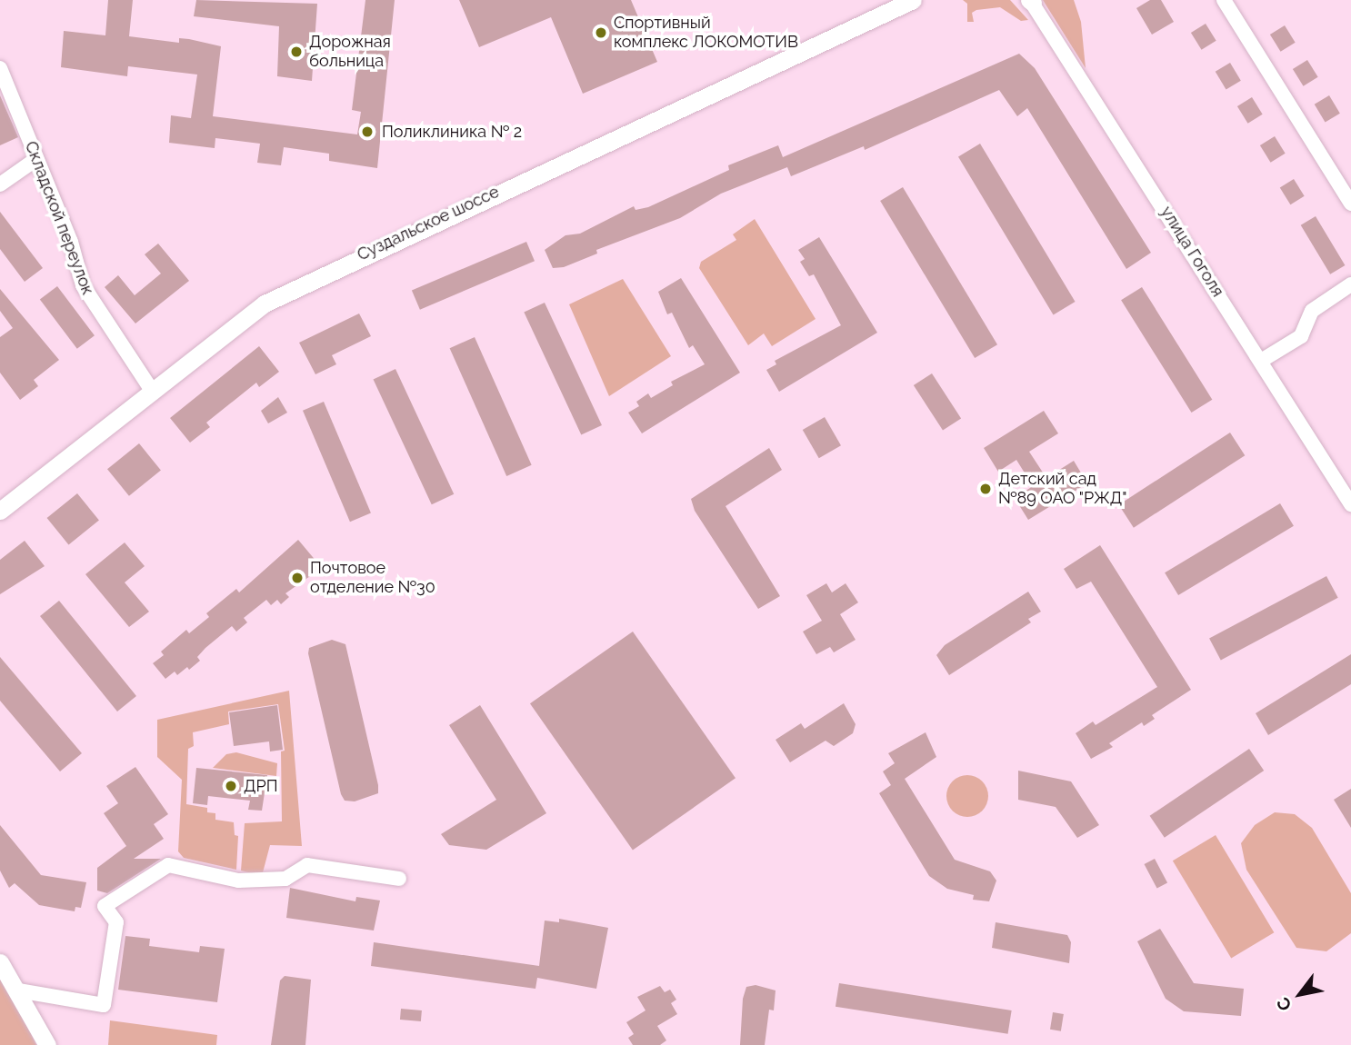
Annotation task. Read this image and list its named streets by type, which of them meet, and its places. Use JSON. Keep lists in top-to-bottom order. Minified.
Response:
{"streets":{"main road":["Суздальское шоссе"],"street":["Складской переулок","улица Гоголя"]},"crossings":[["Складской переулок","Суздальское шоссе"]],"places":["Спортивный комплекс ЛОКОМОТИВ","Дорожная больница","Поликлиника № 2","Детский сад №89 ОАО \"РЖД\"","Почтовое отделение №30","ДРП"],"north":"bottom left"}
